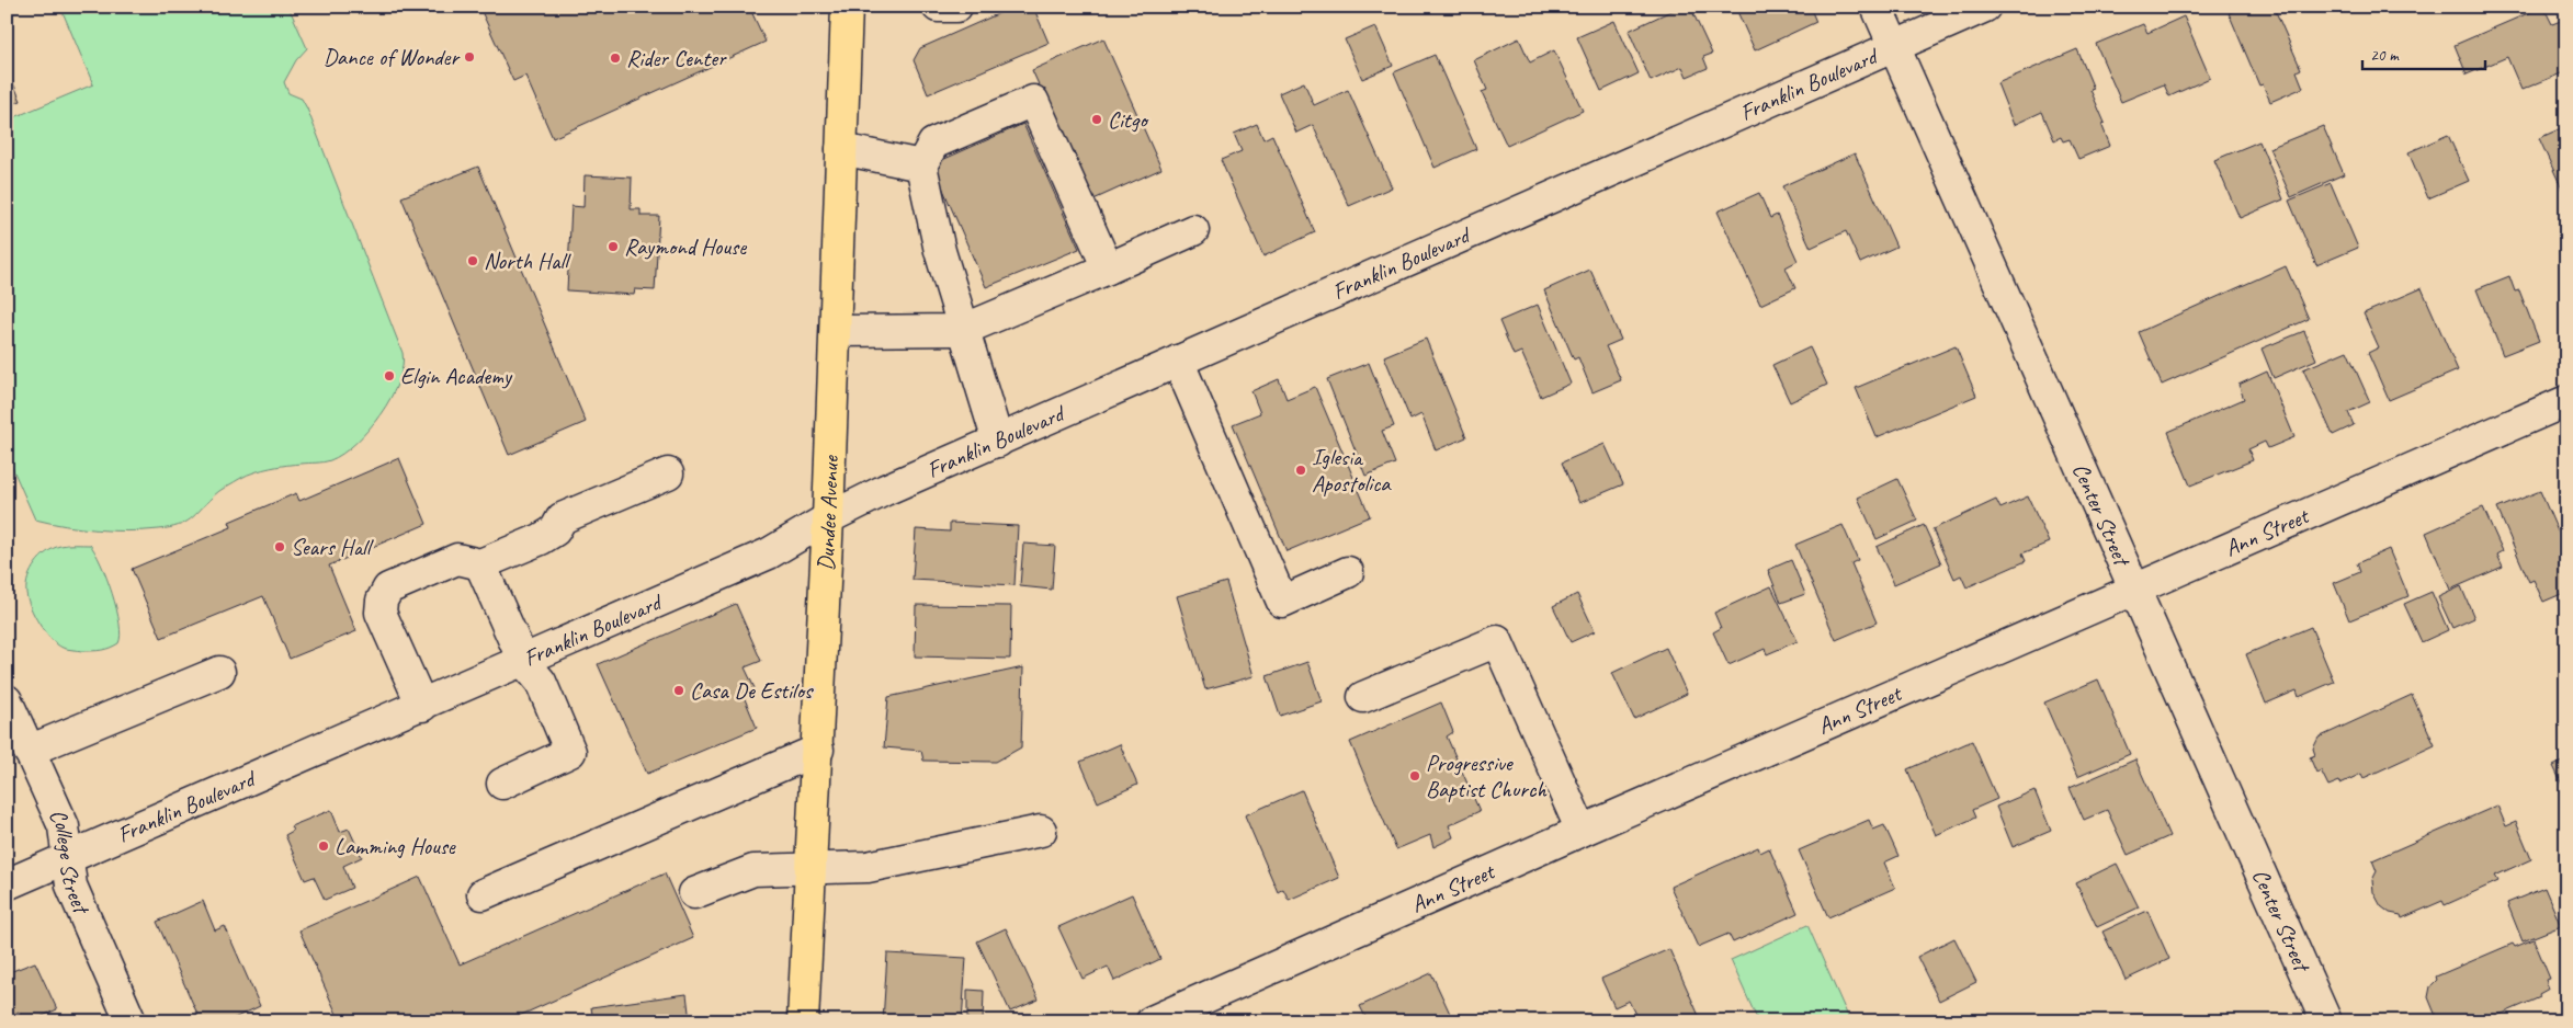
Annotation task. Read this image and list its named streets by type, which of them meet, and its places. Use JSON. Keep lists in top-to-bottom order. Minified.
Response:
{"streets":{"main road":["Dundee Avenue"],"street":["Franklin Boulevard","Center Street","Ann Street","College Street"]},"crossings":[["Franklin Boulevard","Dundee Avenue"],["Franklin Boulevard","Center Street"],["Franklin Boulevard","College Street"],["Center Street","Ann Street"]],"places":["Dance of Wonder","Rider Center","Citgo","Raymond House","North Hall","Elgin Academy","Iglesia Apostolica","Sears Hall","Casa De Estilos","Progressive Baptist Church","Lamming House"],"scale_bar":"20 m"}
